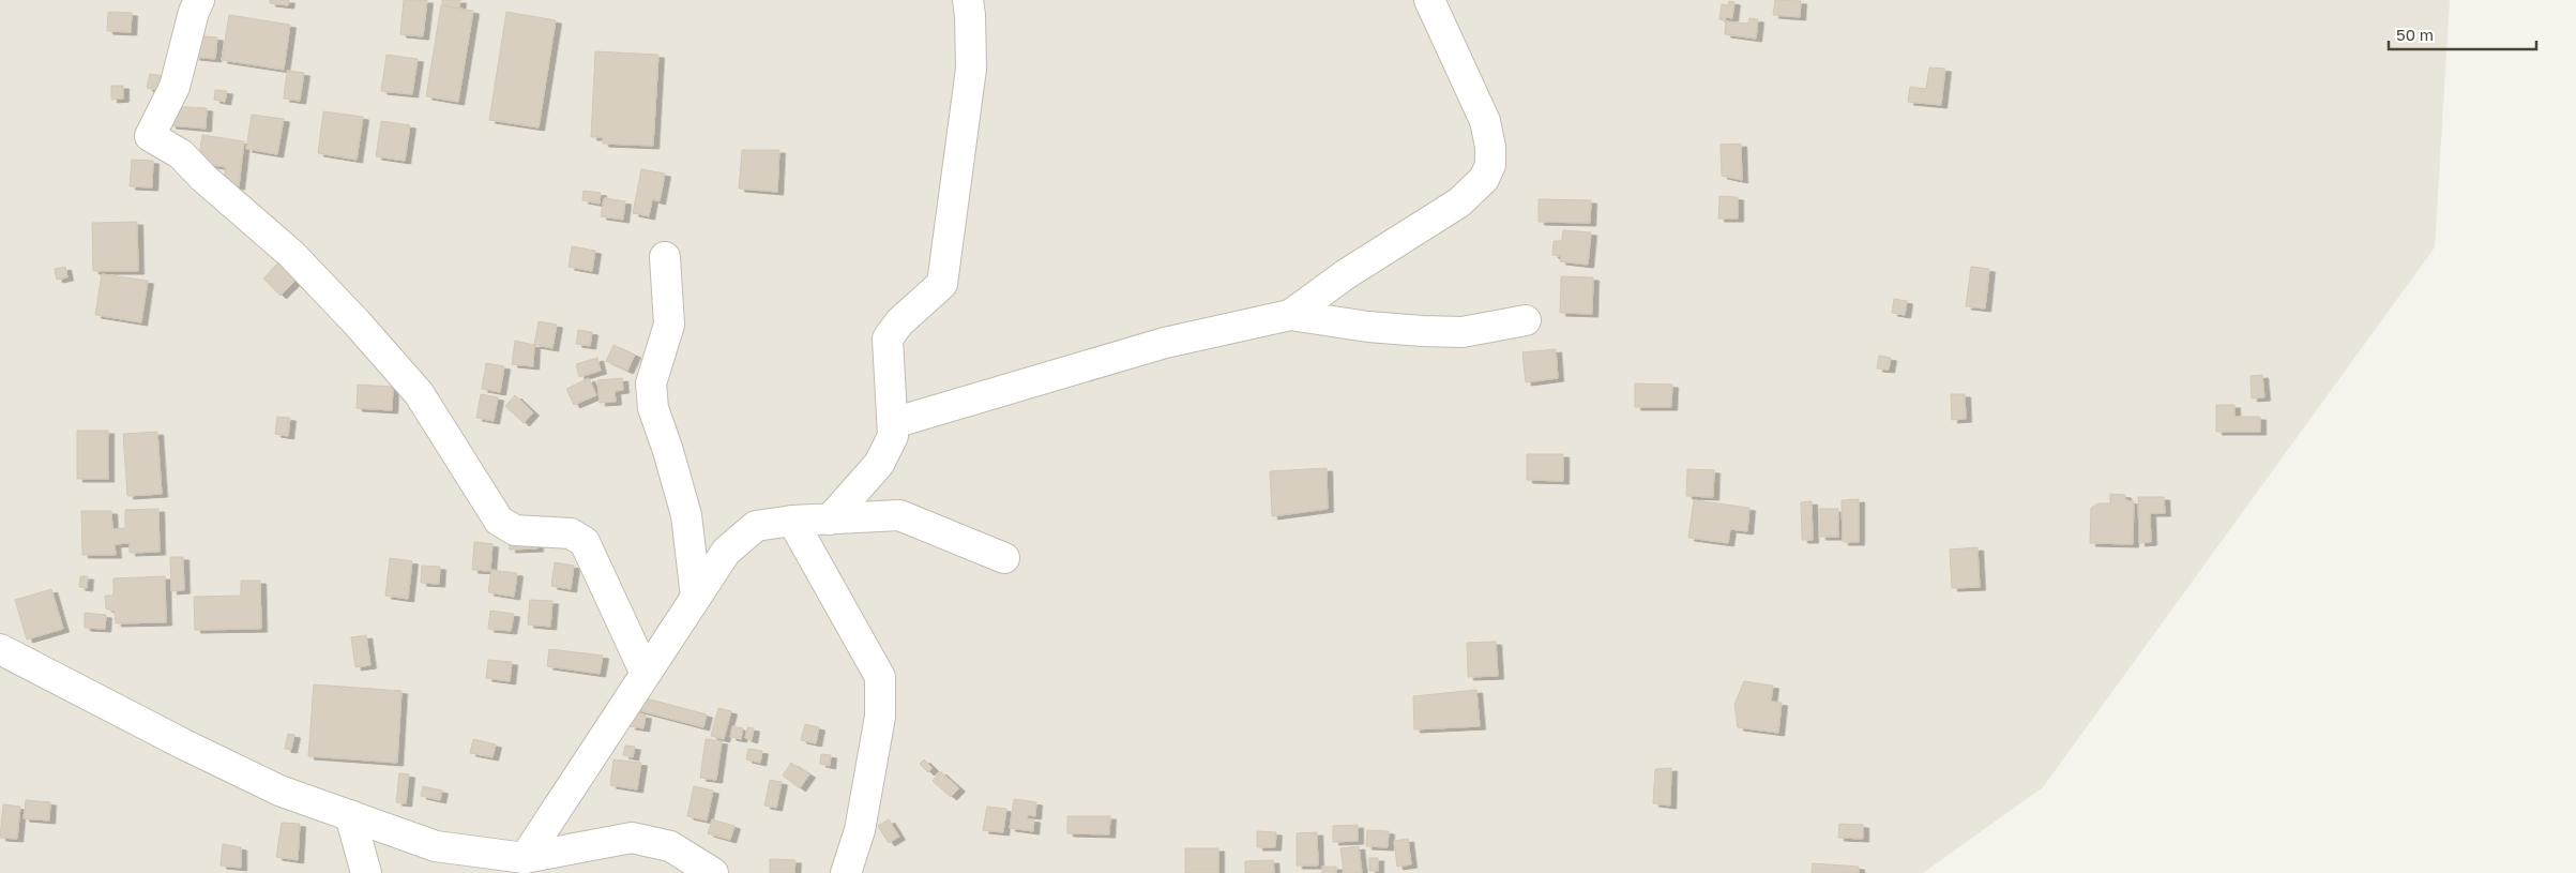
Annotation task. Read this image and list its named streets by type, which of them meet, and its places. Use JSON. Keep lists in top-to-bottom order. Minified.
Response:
{"scale_bar":"50 m"}
